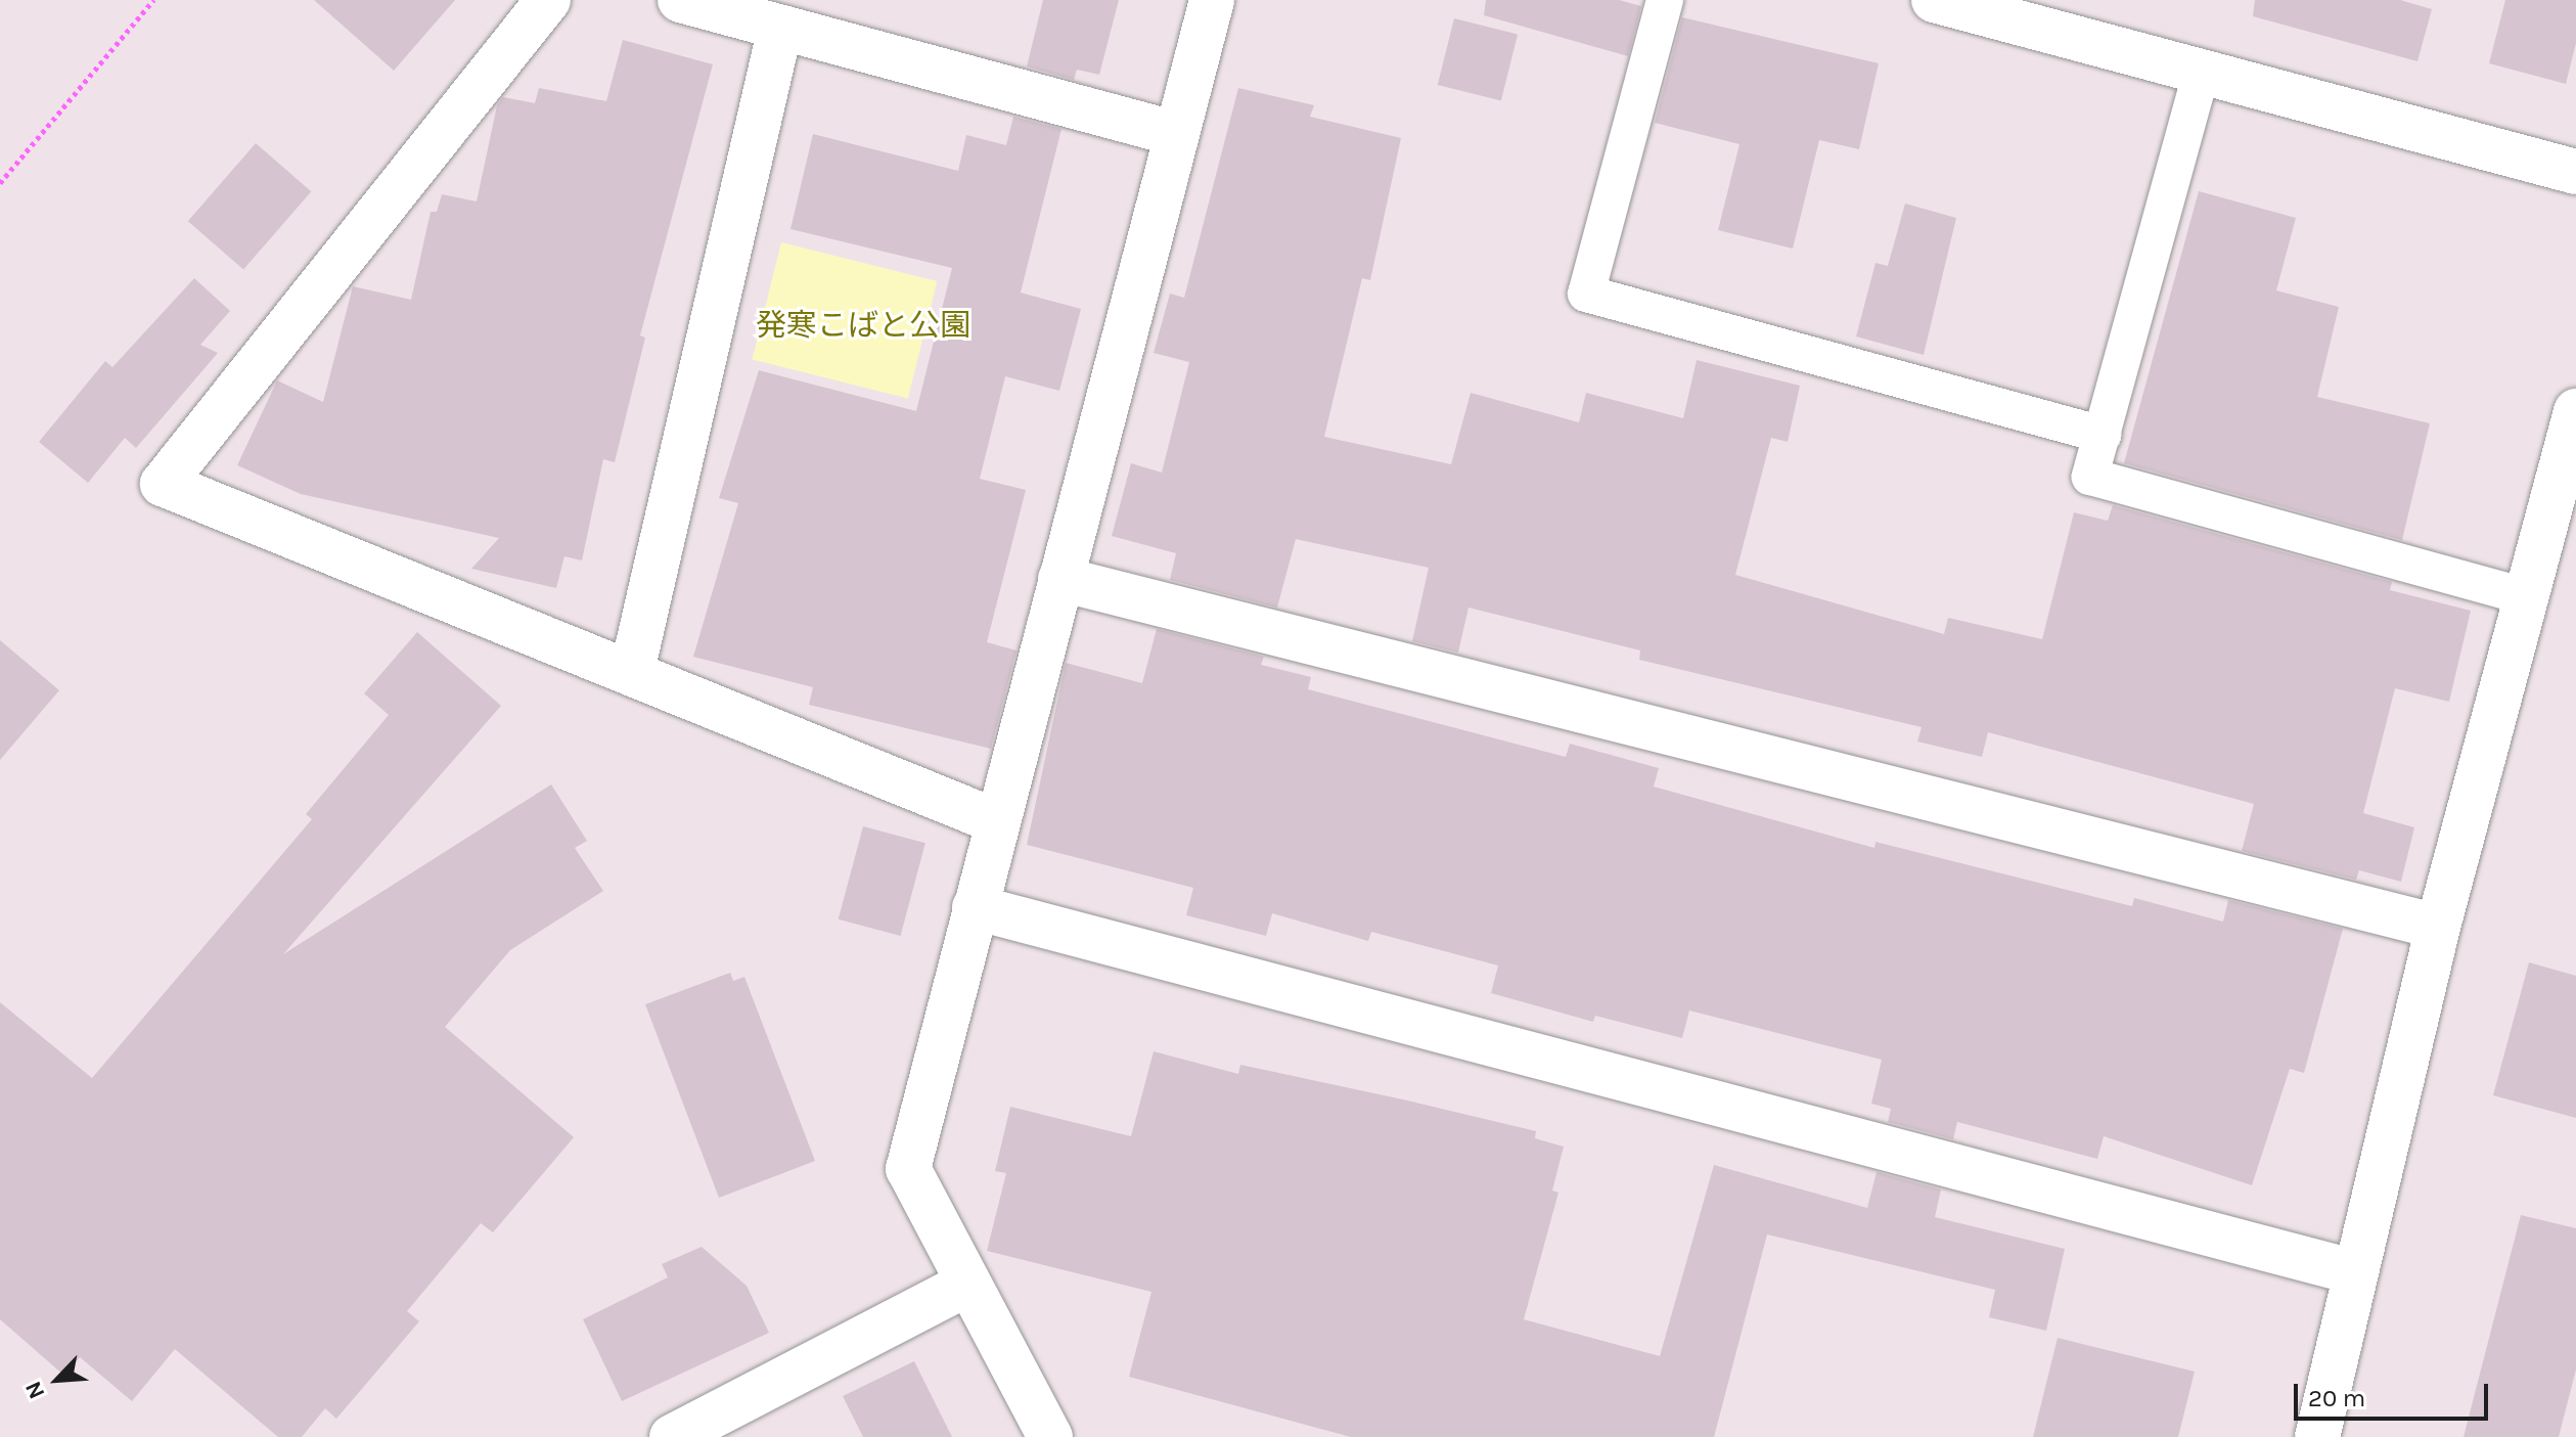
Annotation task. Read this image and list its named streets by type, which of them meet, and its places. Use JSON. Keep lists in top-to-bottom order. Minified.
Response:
{"parks":["発寒こばと公園"],"scale_bar":"20 m","north":"bottom left"}
